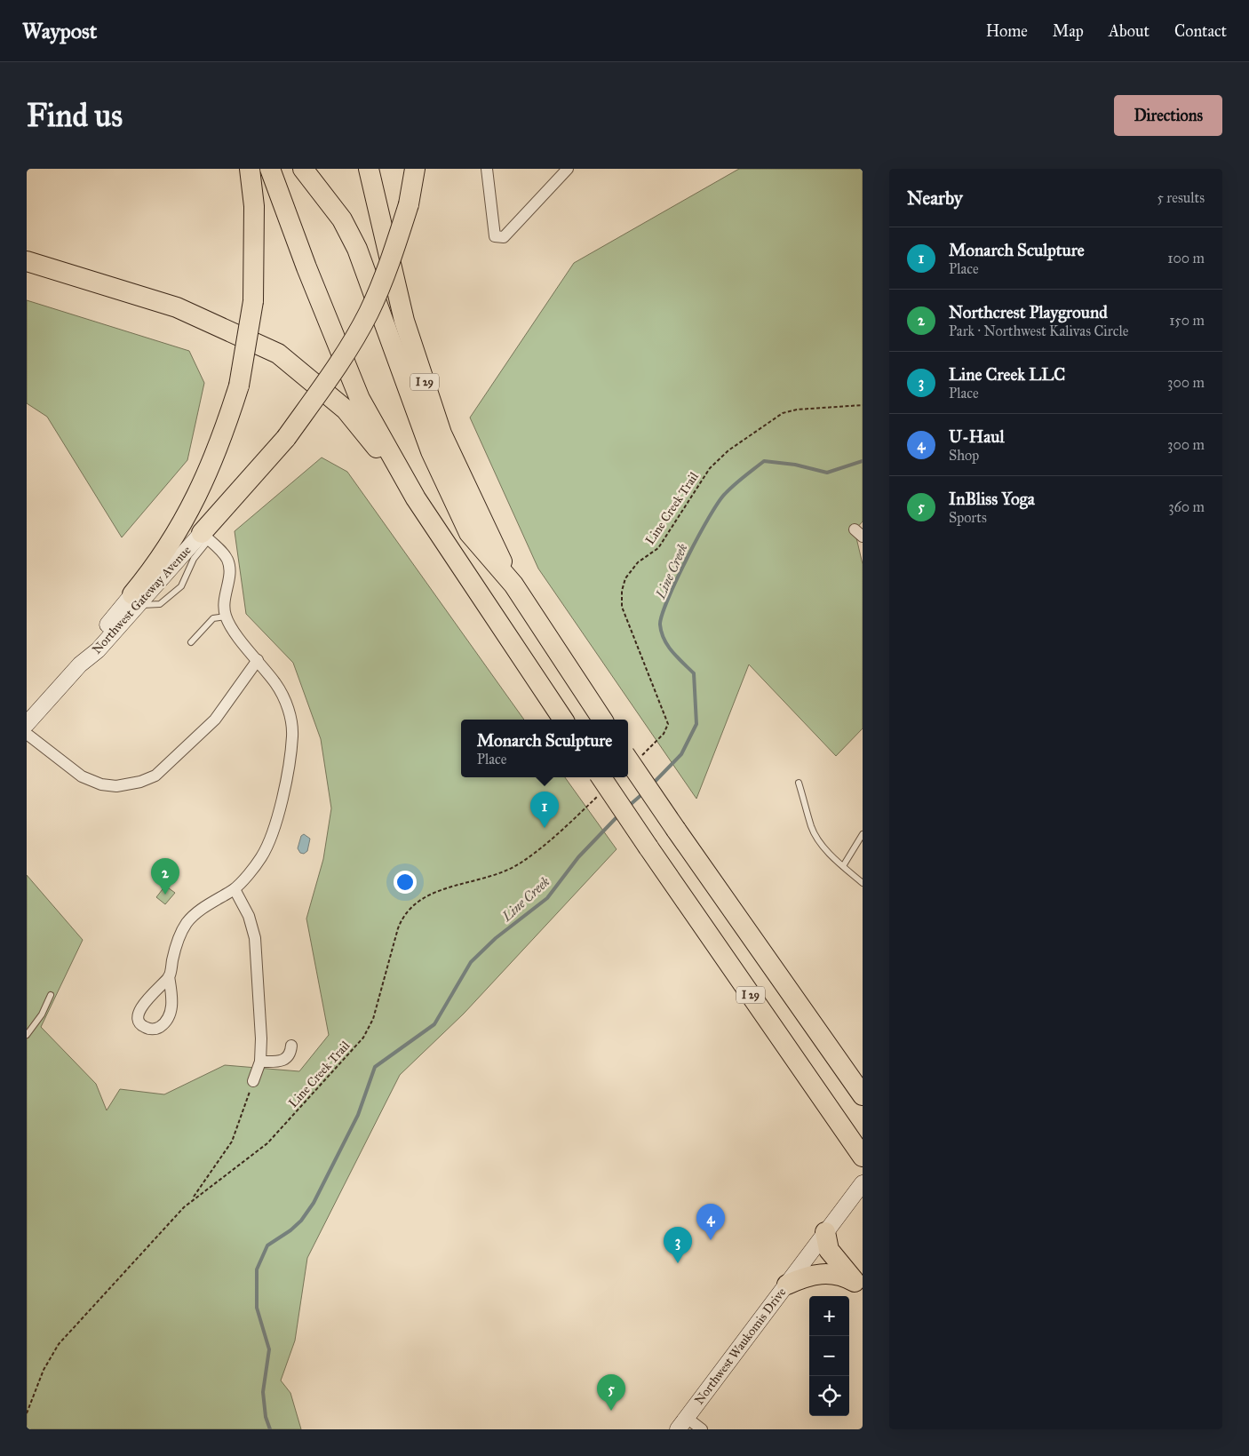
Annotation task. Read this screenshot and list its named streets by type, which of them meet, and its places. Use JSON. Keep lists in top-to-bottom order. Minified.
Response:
{"streets":{"highway":["I 29"],"main road":["Northwest Gateway Avenue","Northwest Waukomis Drive"],"path":["Line Creek Trail"]},"crossings":[["I 29","Line Creek Trail"]],"water":["Line Creek"],"page":{"header":"Waypost","nav":["Home","Map","About","Contact"],"buttons":"Directions","title":"Find us","heading":["Nearby","5 results"],"list":[{"mark":"1","name":"Monarch Sculpture","note":"Place","value":"100 m"},{"mark":"2","name":"Northcrest Playground","note":"Park · Northwest Kalivas Circle","value":"150 m"},{"mark":"3","name":"Line Creek LLC","note":"Place","value":"300 m"},{"mark":"4","name":"U-Haul","note":"Shop","value":"300 m"},{"mark":"5","name":"InBliss Yoga","note":"Sports","value":"360 m"}],"popup":["Monarch Sculpture","Place"],"pins":["1","2","4","3","5"],"map_buttons":["+","−"]}}
